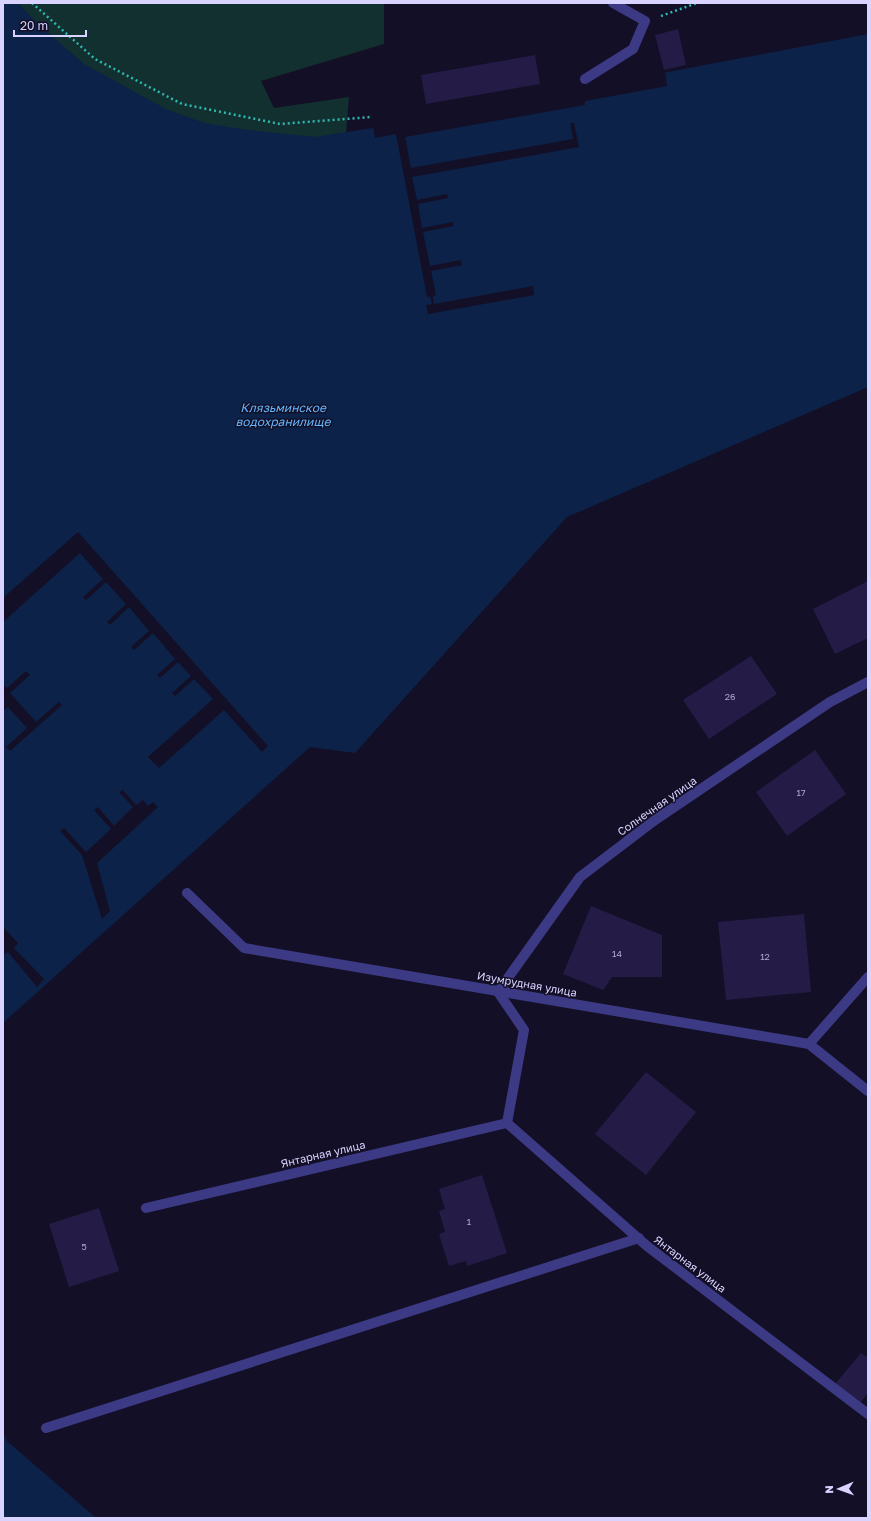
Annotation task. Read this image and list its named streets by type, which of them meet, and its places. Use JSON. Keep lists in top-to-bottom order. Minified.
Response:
{"streets":{"lane":["Солнечная улица","Изумрудная улица","Янтарная улица"]},"crossings":[["Солнечная улица","Изумрудная улица"]],"water":["Клязьминское водохранилище"],"house_numbers":["26","17","14","12","1","5"],"scale_bar":"20 m","north":"left"}
